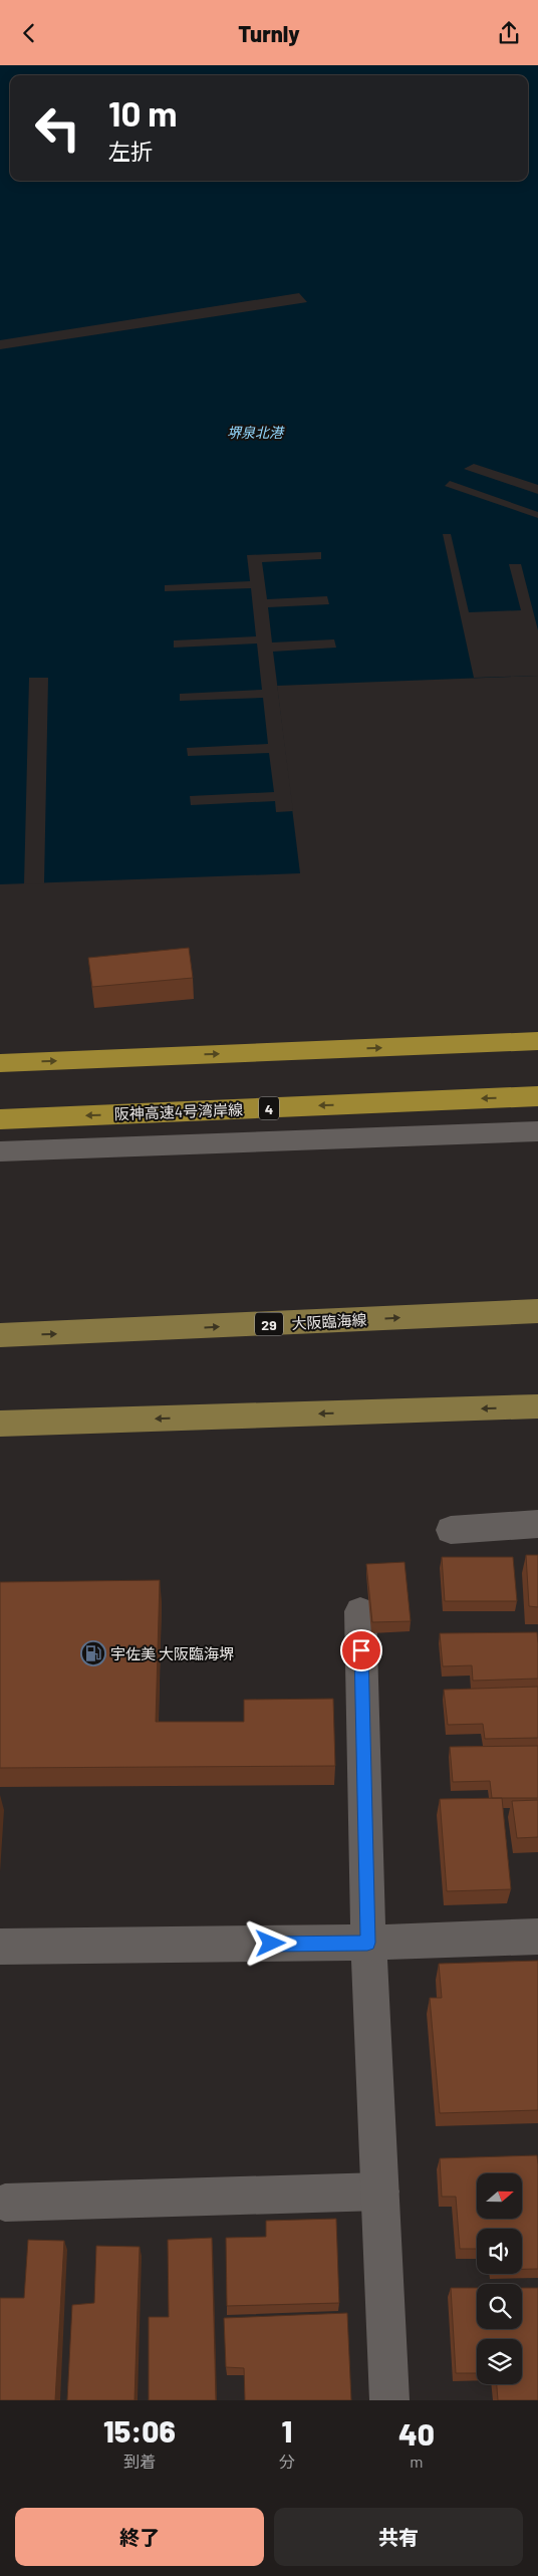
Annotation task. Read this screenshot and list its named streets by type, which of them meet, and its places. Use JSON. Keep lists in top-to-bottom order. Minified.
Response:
{"streets":{"highway":["4","阪神高速4号湾岸線"],"main road":["大阪臨海線","29"]},"water":["堺泉北港"],"places":{"fuel station":["宇佐美 大阪臨海堺"]},"north":"right","page":{"header":"Turnly","turn":["10 m","左折"],"eta":["15:06","到着","1","分","40","m"],"buttons":["終了","共有"]}}
